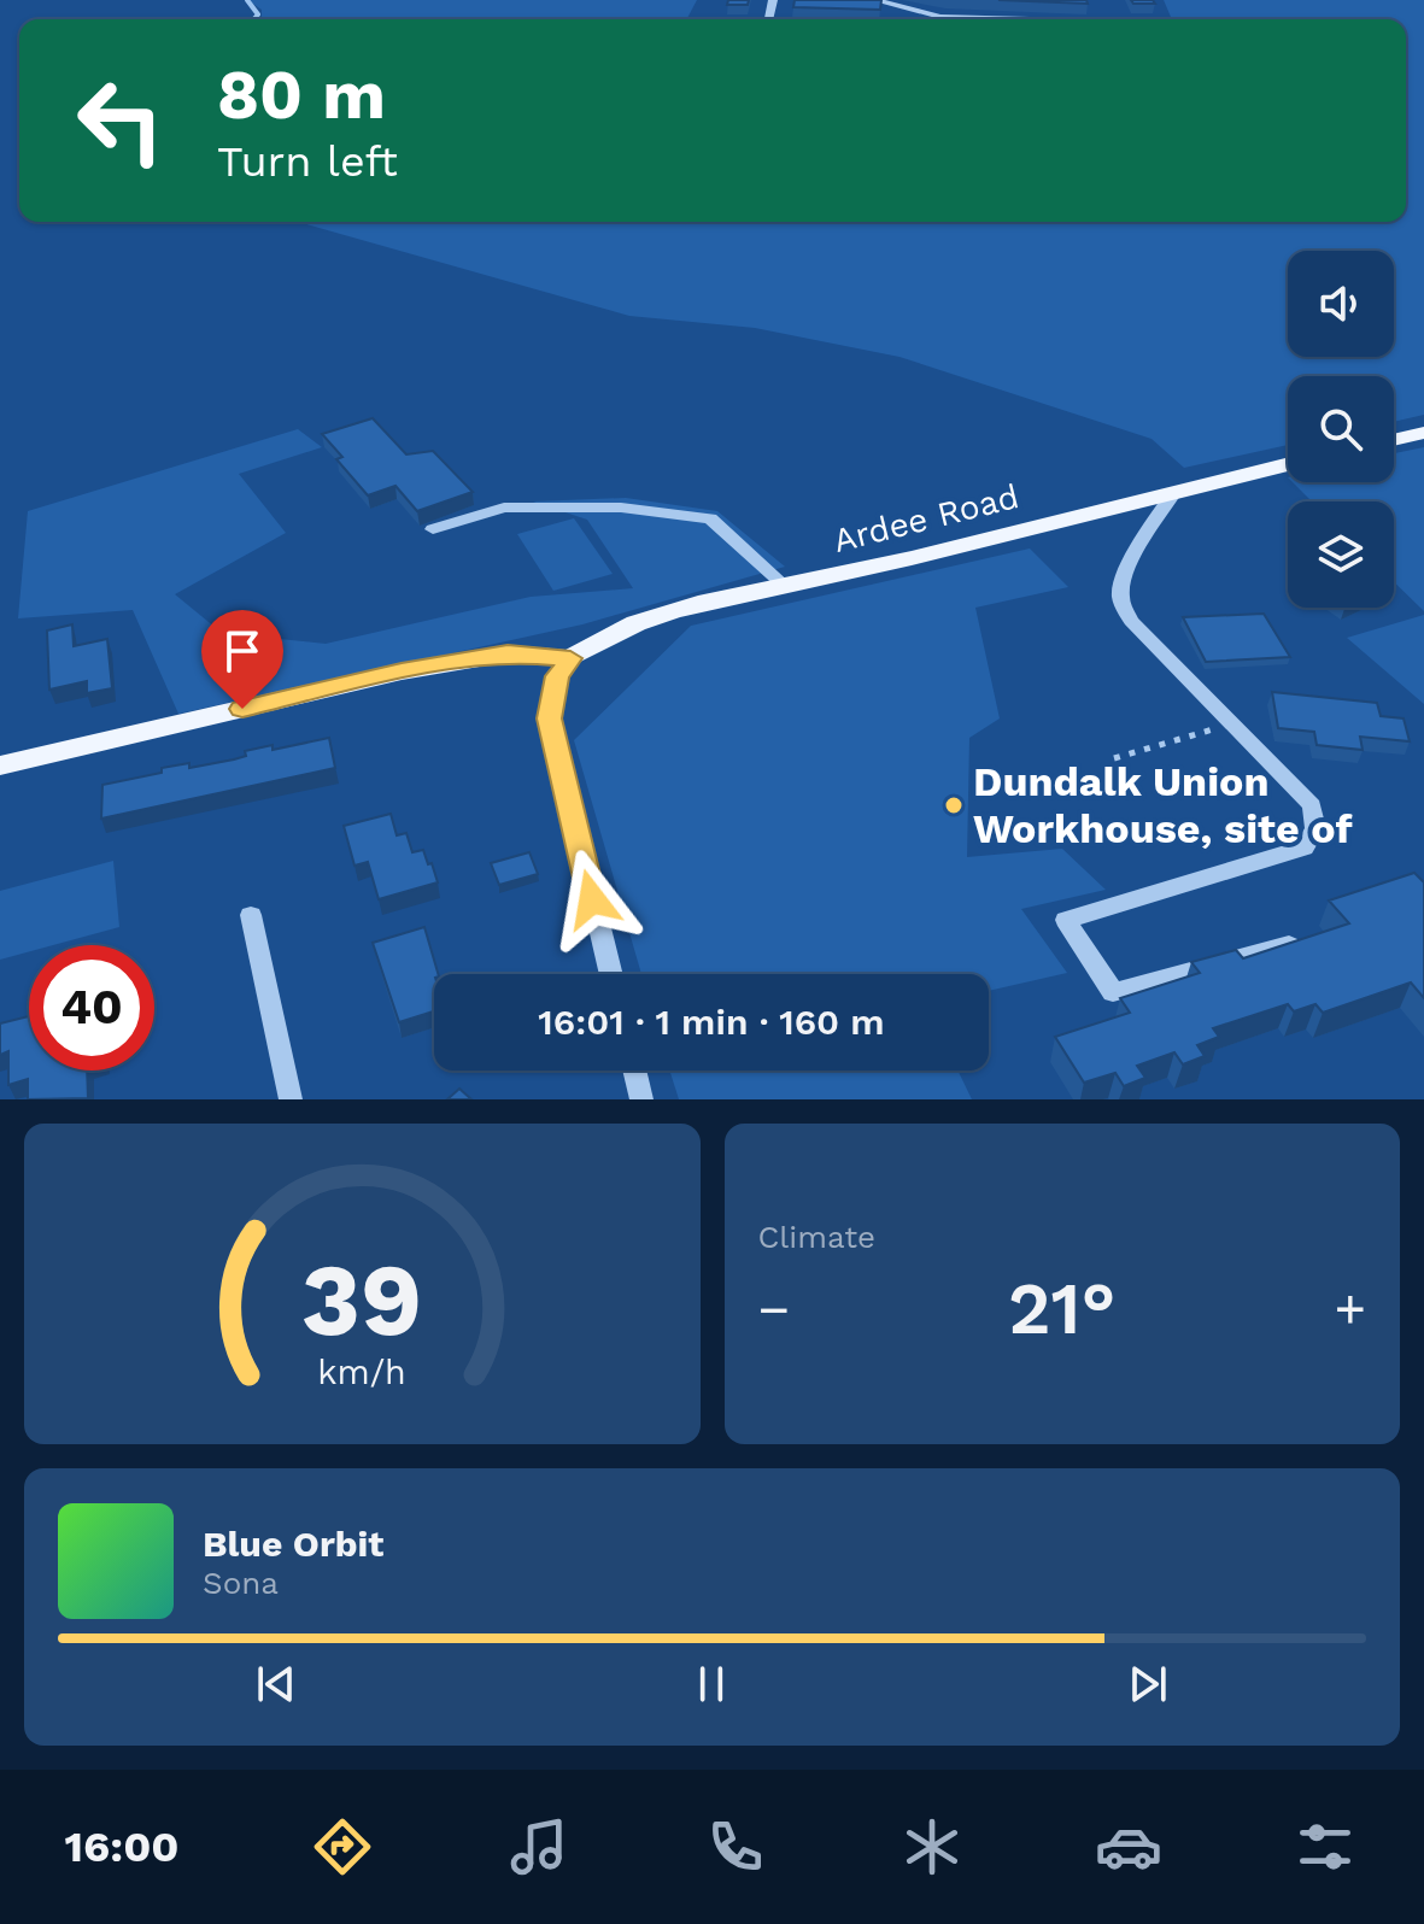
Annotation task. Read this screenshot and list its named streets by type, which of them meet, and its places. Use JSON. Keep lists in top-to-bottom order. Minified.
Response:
{"streets":{"main road":["Ardee Road"]},"places":["Dundalk Union Workhouse, site of"],"page":{"turn":["80 m","Turn left"],"limit":"40","trip":"16:01 · 1 min · 160 m","tile":"Climate","heat":["−","21°","+"],"song":["Blue Orbit","Sona"],"tabs":"16:00","gauge":["39","km/h"]}}
